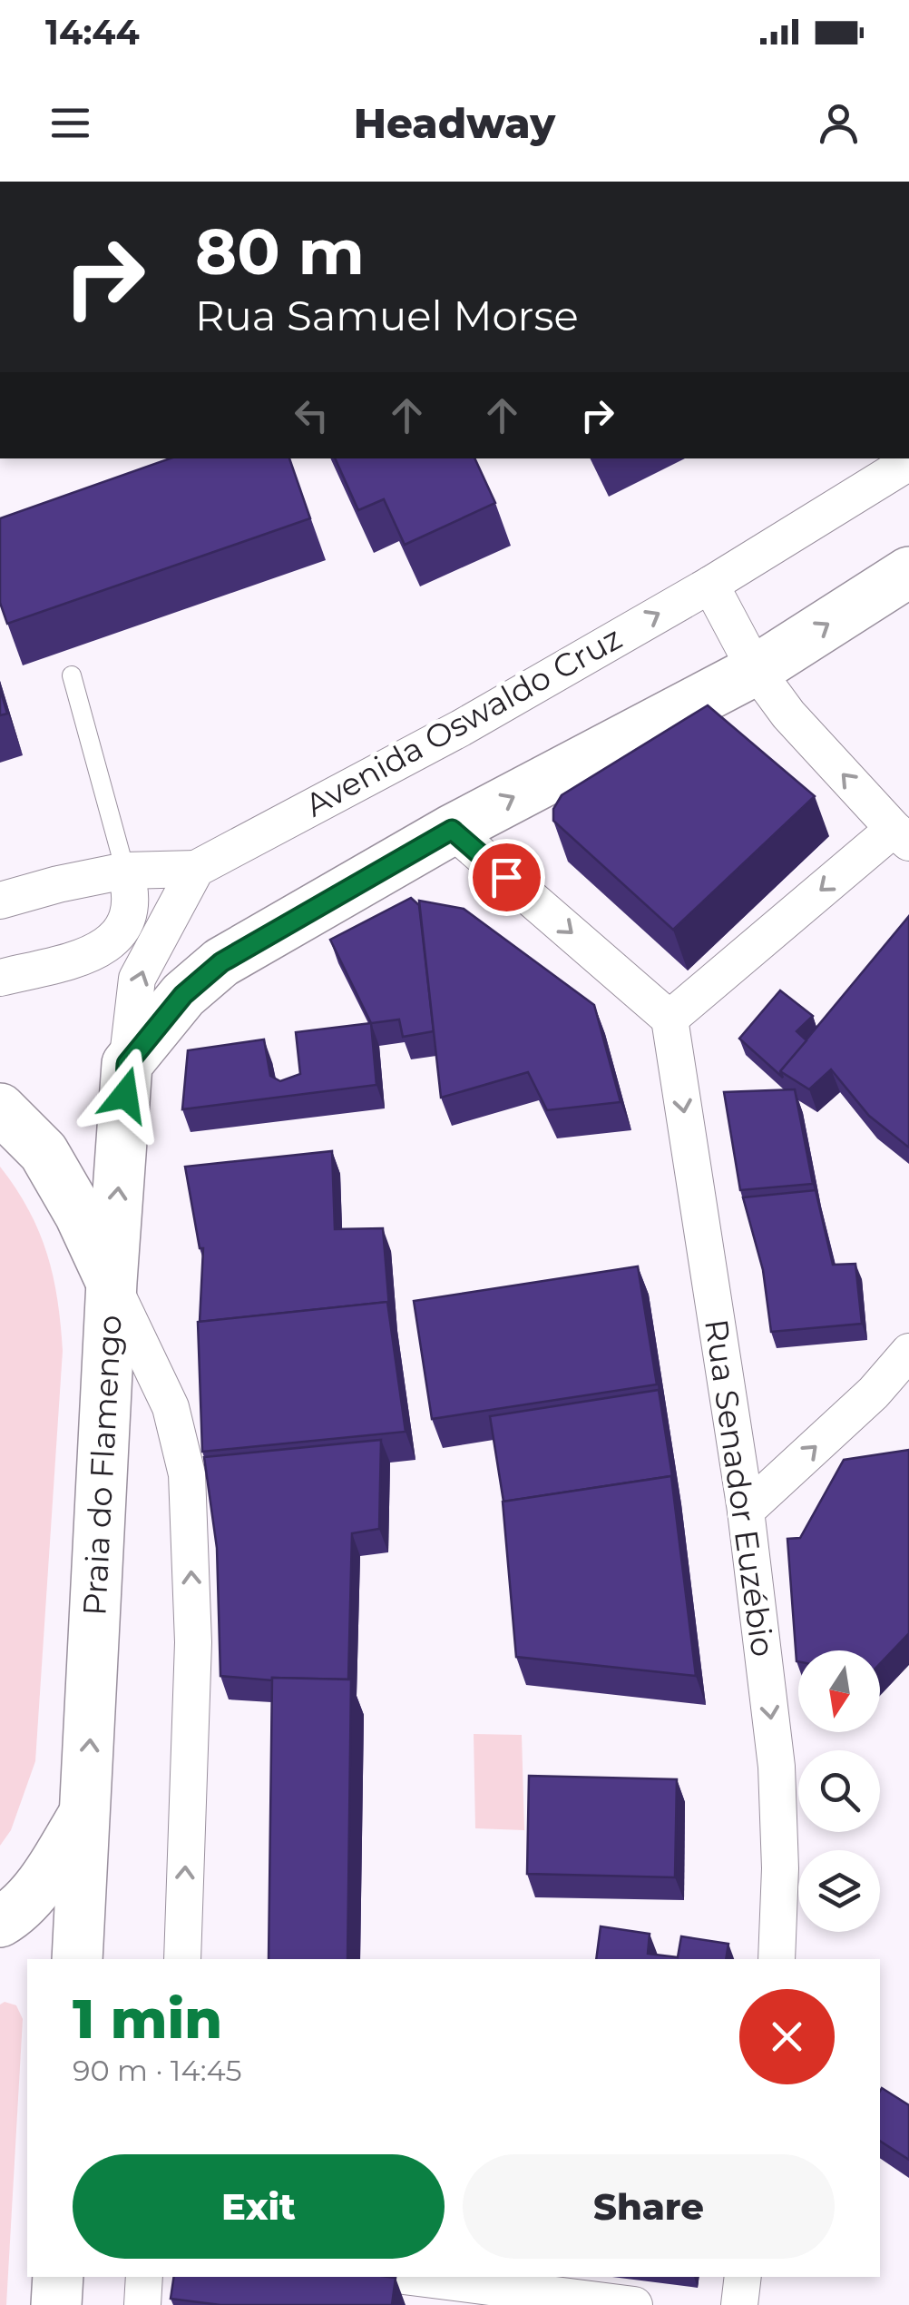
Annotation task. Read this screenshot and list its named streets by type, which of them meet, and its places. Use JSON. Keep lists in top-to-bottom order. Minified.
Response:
{"streets":{"main road":["Praia do Flamengo"],"street":["Avenida Oswaldo Cruz","Rua Senador Euzébio"]},"one_way":["Avenida Oswaldo Cruz","Praia do Flamengo","Rua Senador Euzébio"],"north":"bottom","page":{"status":"14:44","header":"Headway","turn":["80 m","Rua Samuel Morse"],"heading":["1 min","90 m · 14:45"],"buttons":["Exit","Share"]}}
